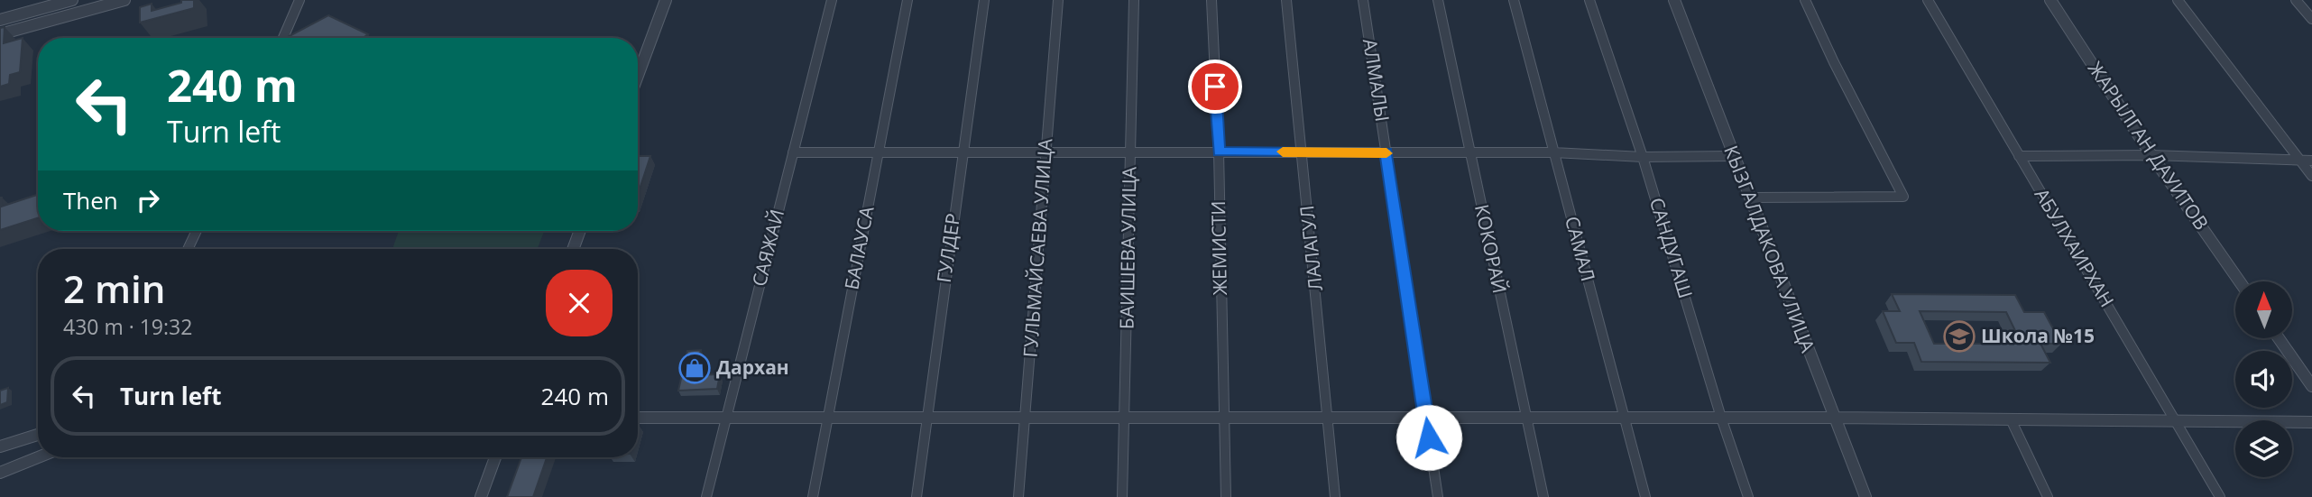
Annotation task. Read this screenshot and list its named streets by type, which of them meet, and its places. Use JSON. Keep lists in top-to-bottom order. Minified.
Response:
{"streets":{"street":["АЛМАЛЫ","ЖАРЫЛГАН ДАУИТОВ","САЯЖАЙ","БАЛАУСА","ГУЛДЕР","ГУЛЬМАЙСАЕВА УЛИЦА","БАИШЕВА УЛИЦА","ЖЕМИСТИ","ЛАЛАГУЛ","САНДУГАШ","АБУЛХАИРХАН","КОКОРАЙ","САМАЛ","КЫЗГАЛДАКОВА УЛИЦА"]},"places":{"school or university":["Школа №15"],"shop":["Дархан"]},"north":"top","page":{"turn":["240 m","Turn left"],"then":"Then","heading":["2 min","430 m · 19:32"],"list":[{"name":"Turn left","value":"240 m"}]}}
